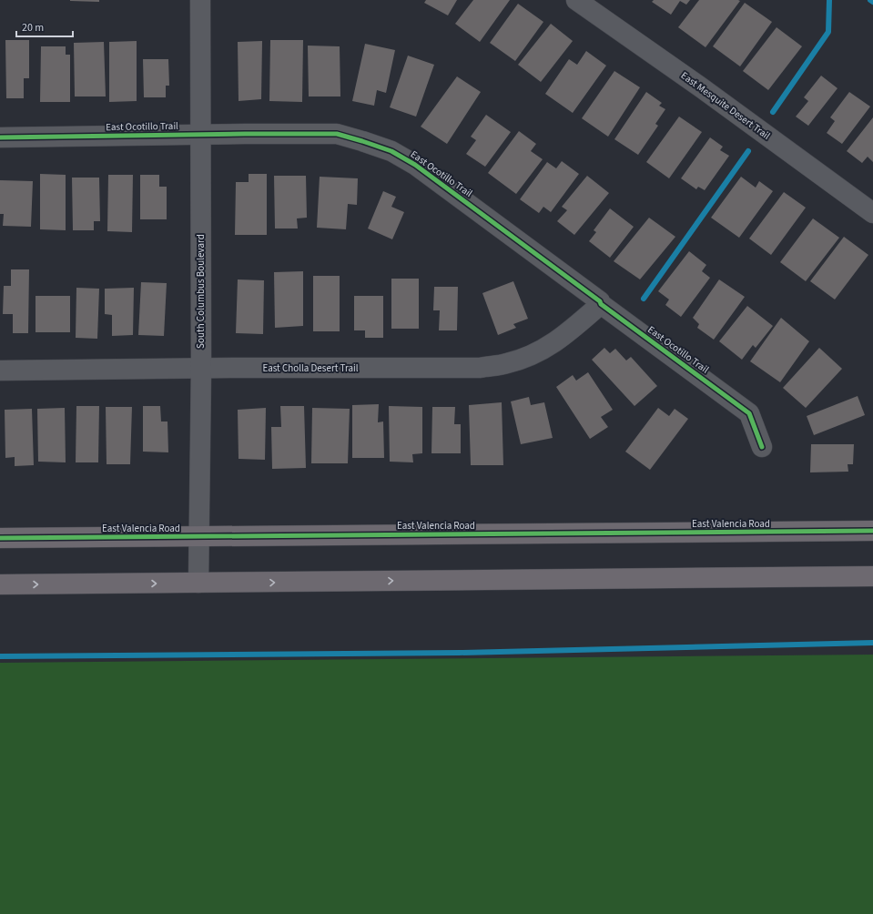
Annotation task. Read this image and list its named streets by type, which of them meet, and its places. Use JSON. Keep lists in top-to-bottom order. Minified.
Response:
{"streets":{"main road":["East Valencia Road"],"street":["East Mesquite Desert Trail","East Ocotillo Trail","South Columbus Boulevard","East Cholla Desert Trail"]},"crossings":[["East Ocotillo Trail","South Columbus Boulevard"],["East Ocotillo Trail","East Cholla Desert Trail"],["South Columbus Boulevard","East Cholla Desert Trail"],["South Columbus Boulevard","East Valencia Road"]],"scale_bar":"20 m"}
